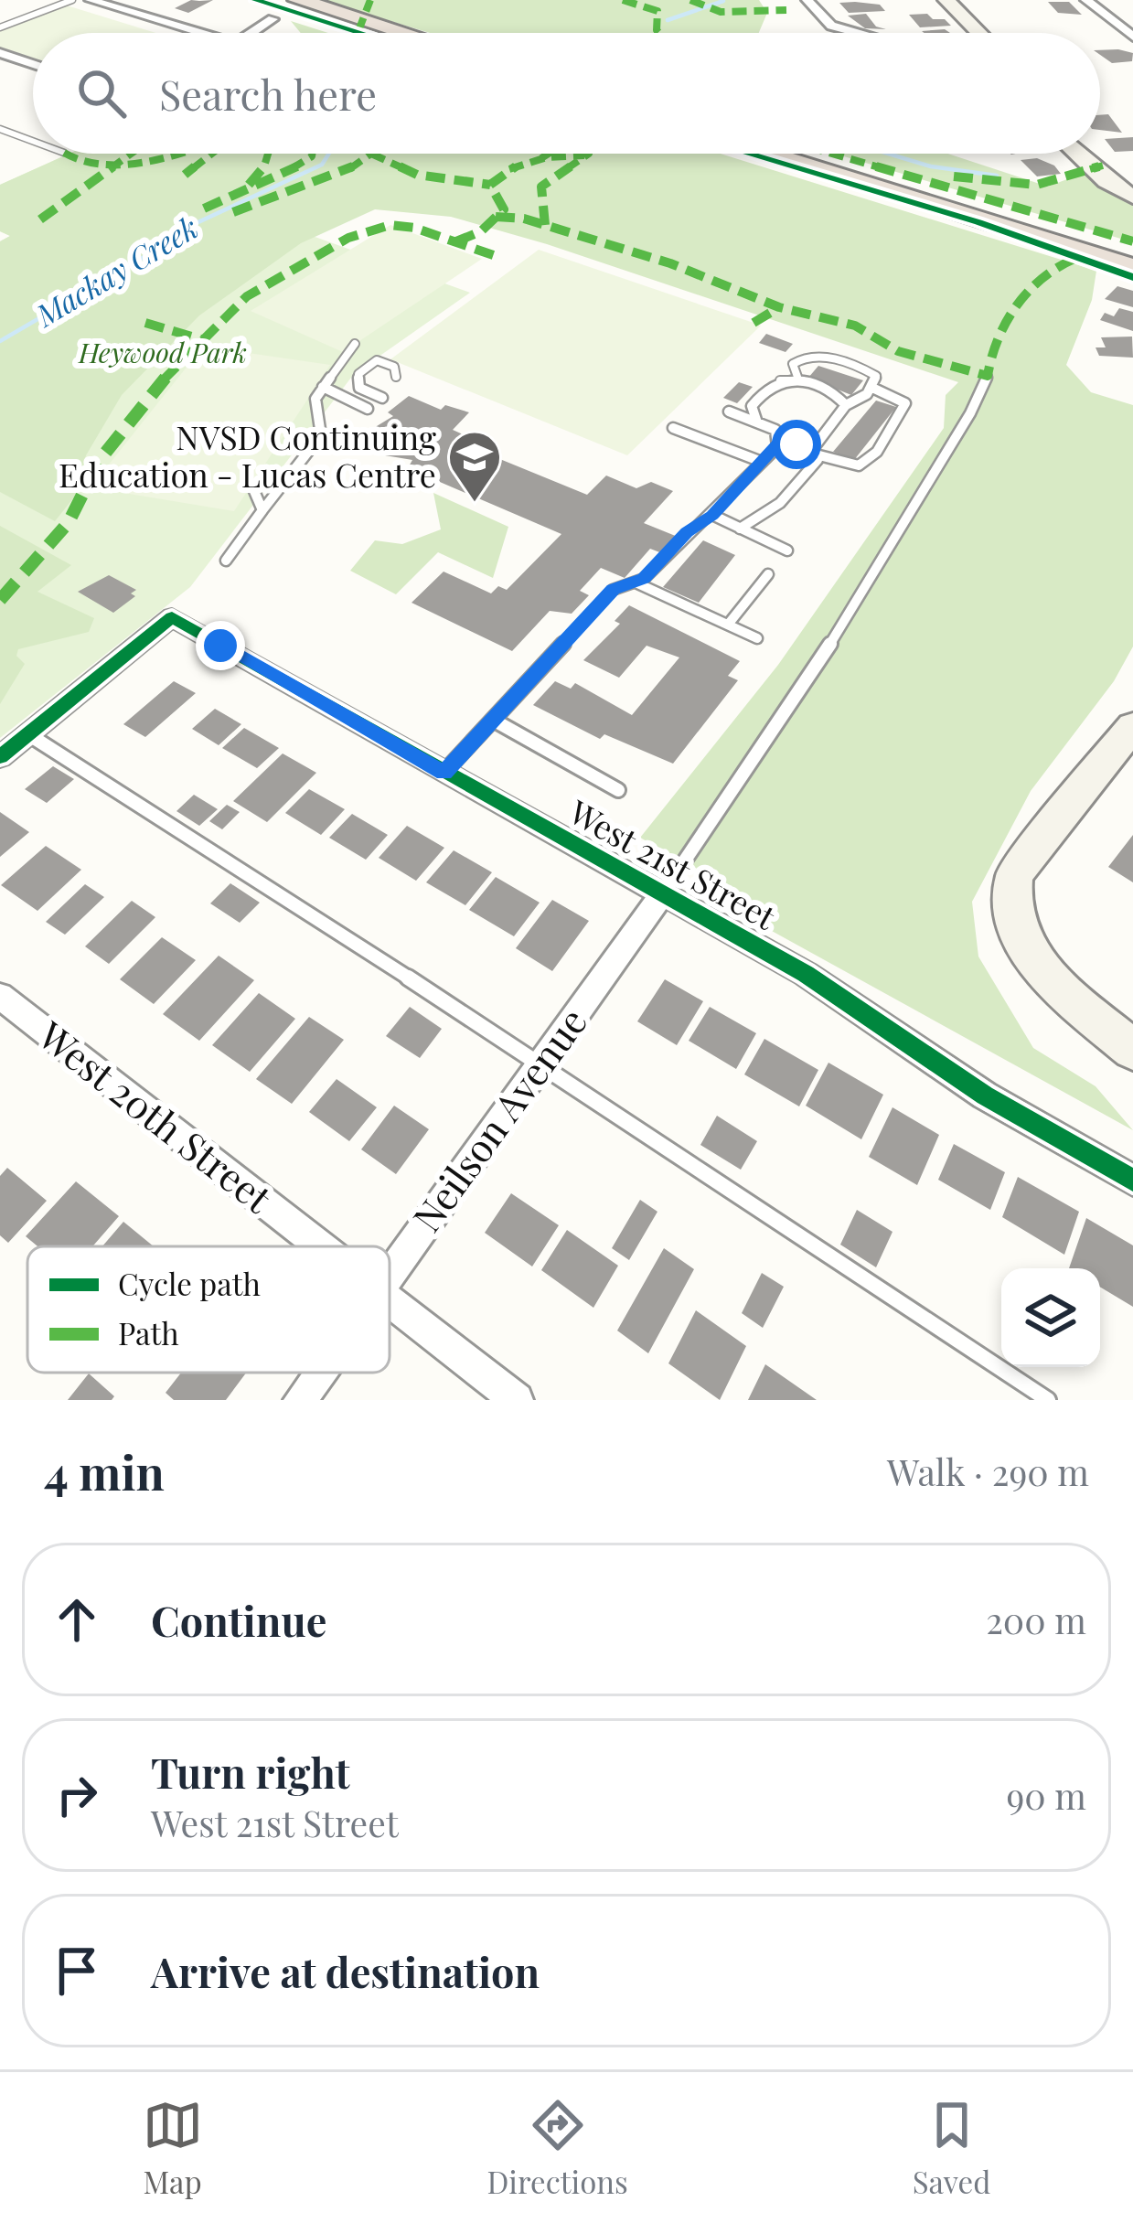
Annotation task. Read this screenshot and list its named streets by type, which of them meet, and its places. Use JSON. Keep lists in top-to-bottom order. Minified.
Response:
{"streets":{"street":["West 21st Street","West 20th Street","Neilson Avenue"]},"crossings":[["West 21st Street","Neilson Avenue"]],"water":["Mackay Creek"],"parks":["Heywood Park"],"places":{"school or university":["NVSD Continuing Education - Lucas Centre"]},"legend":["Cycle path","Path"],"page":{"search":"Search here","heading":["4 min","Walk · 290 m"],"list":[["Continue","200 m"],["Turn right","West 21st Street","90 m"],"Arrive at destination"],"nav":["Map","Directions","Saved"]}}
